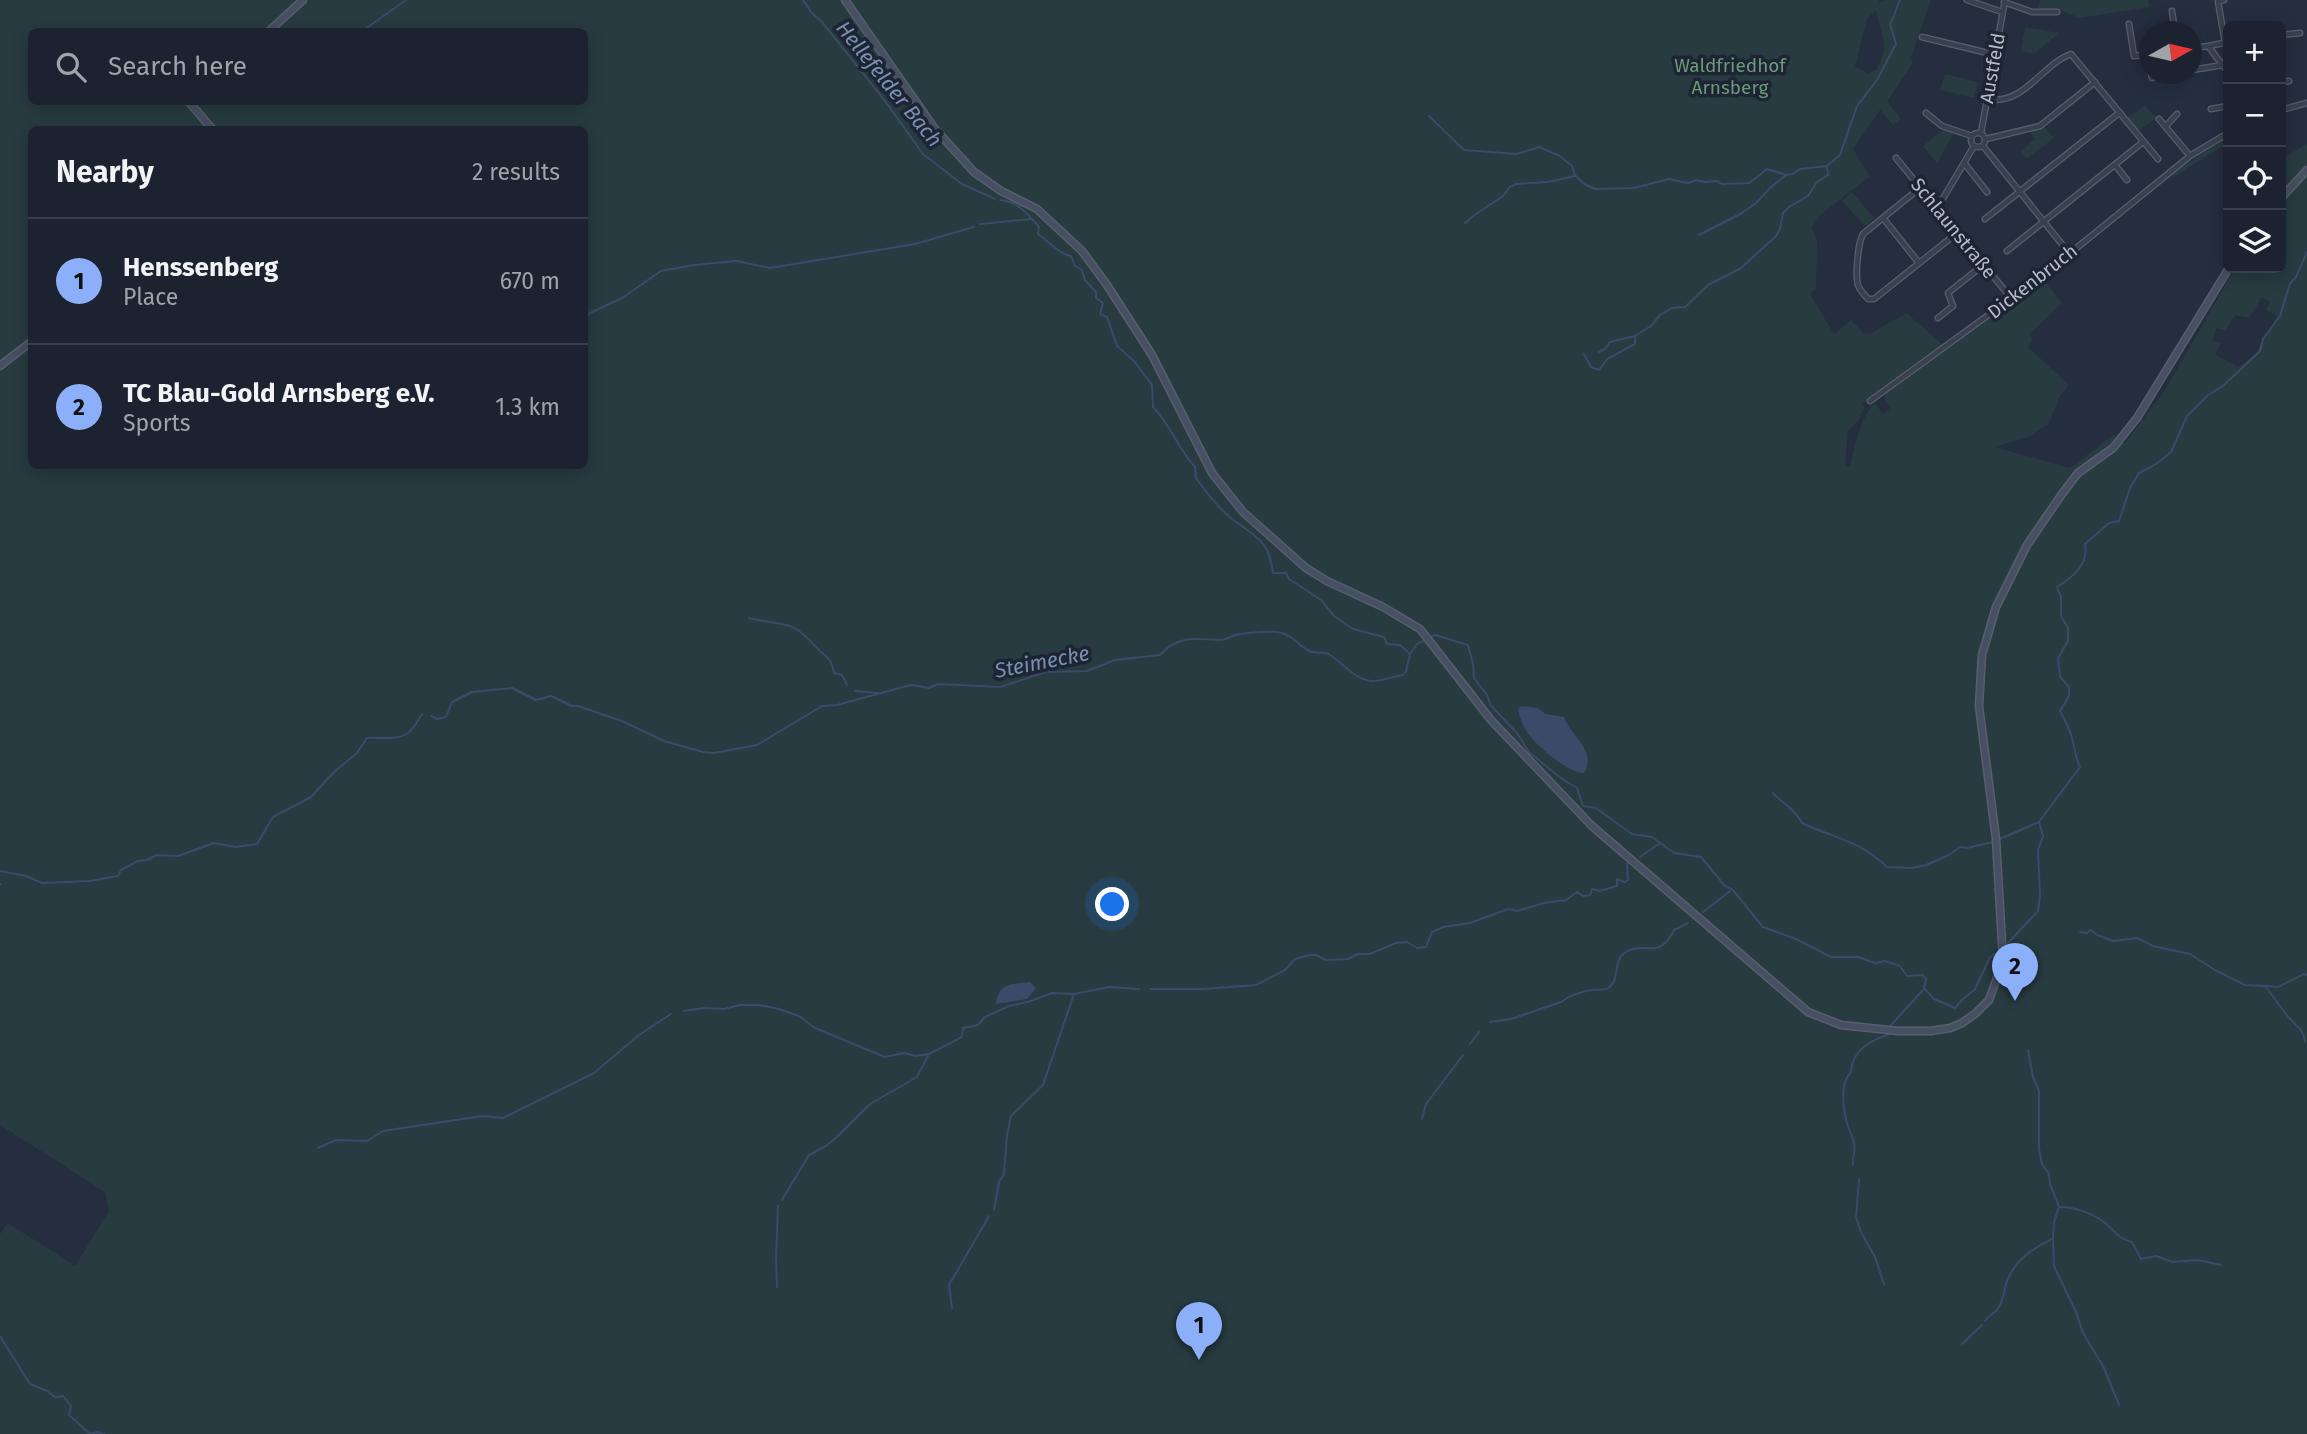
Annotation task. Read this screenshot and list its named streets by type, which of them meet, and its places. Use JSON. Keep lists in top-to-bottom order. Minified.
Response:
{"streets":{"street":["Austfeld","Schlaunstraße","Dickenbruch"]},"crossings":[["Schlaunstraße","Dickenbruch"]],"water":["Hellefelder Bach","Steimecke"],"parks":["Waldfriedhof Arnsberg"],"north":"right","page":{"map_buttons":["+","−"],"search":"Search here","heading":["Nearby","2 results"],"list":[{"mark":"1","name":"Henssenberg","note":"Place","value":"670 m"},{"mark":"2","name":"TC Blau-Gold Arnsberg e.V.","note":"Sports","value":"1.3 km"}],"pins":["2","1"]}}
